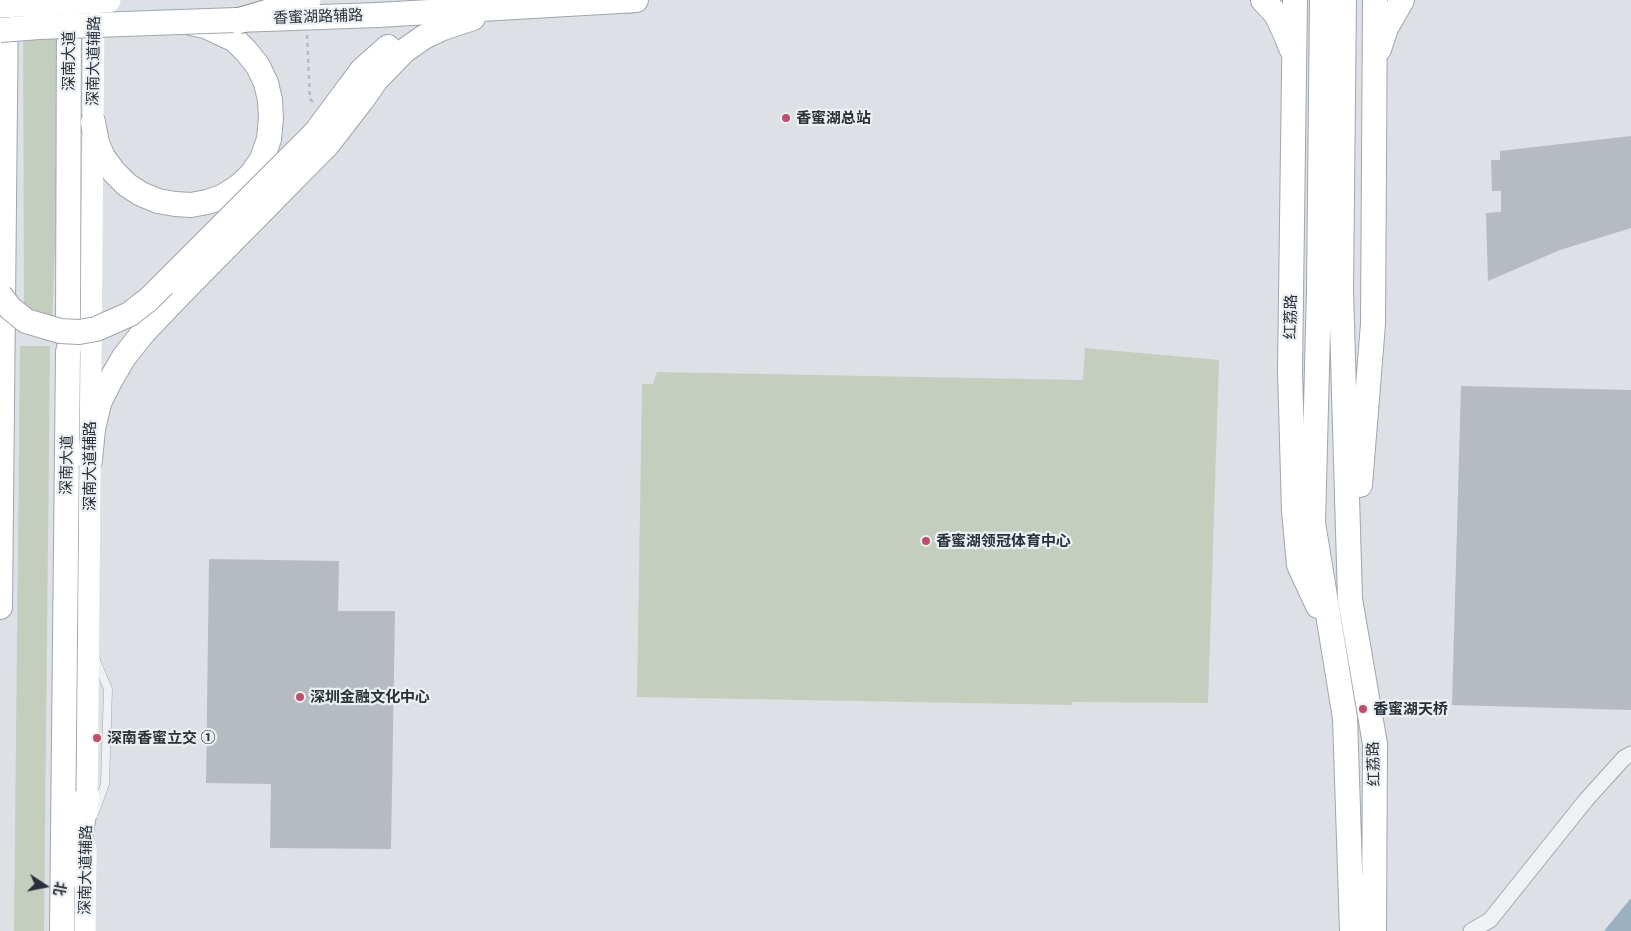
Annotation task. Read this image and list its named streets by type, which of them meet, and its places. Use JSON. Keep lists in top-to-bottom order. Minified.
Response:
{"streets":{"main road":["香蜜湖路辅路","深南大道","深南大道辅路","红荔路"]},"places":["香蜜湖总站","香蜜湖领冠体育中心","深圳金融文化中心","香蜜湖天桥","深南香蜜立交 ①"],"north":"right"}
